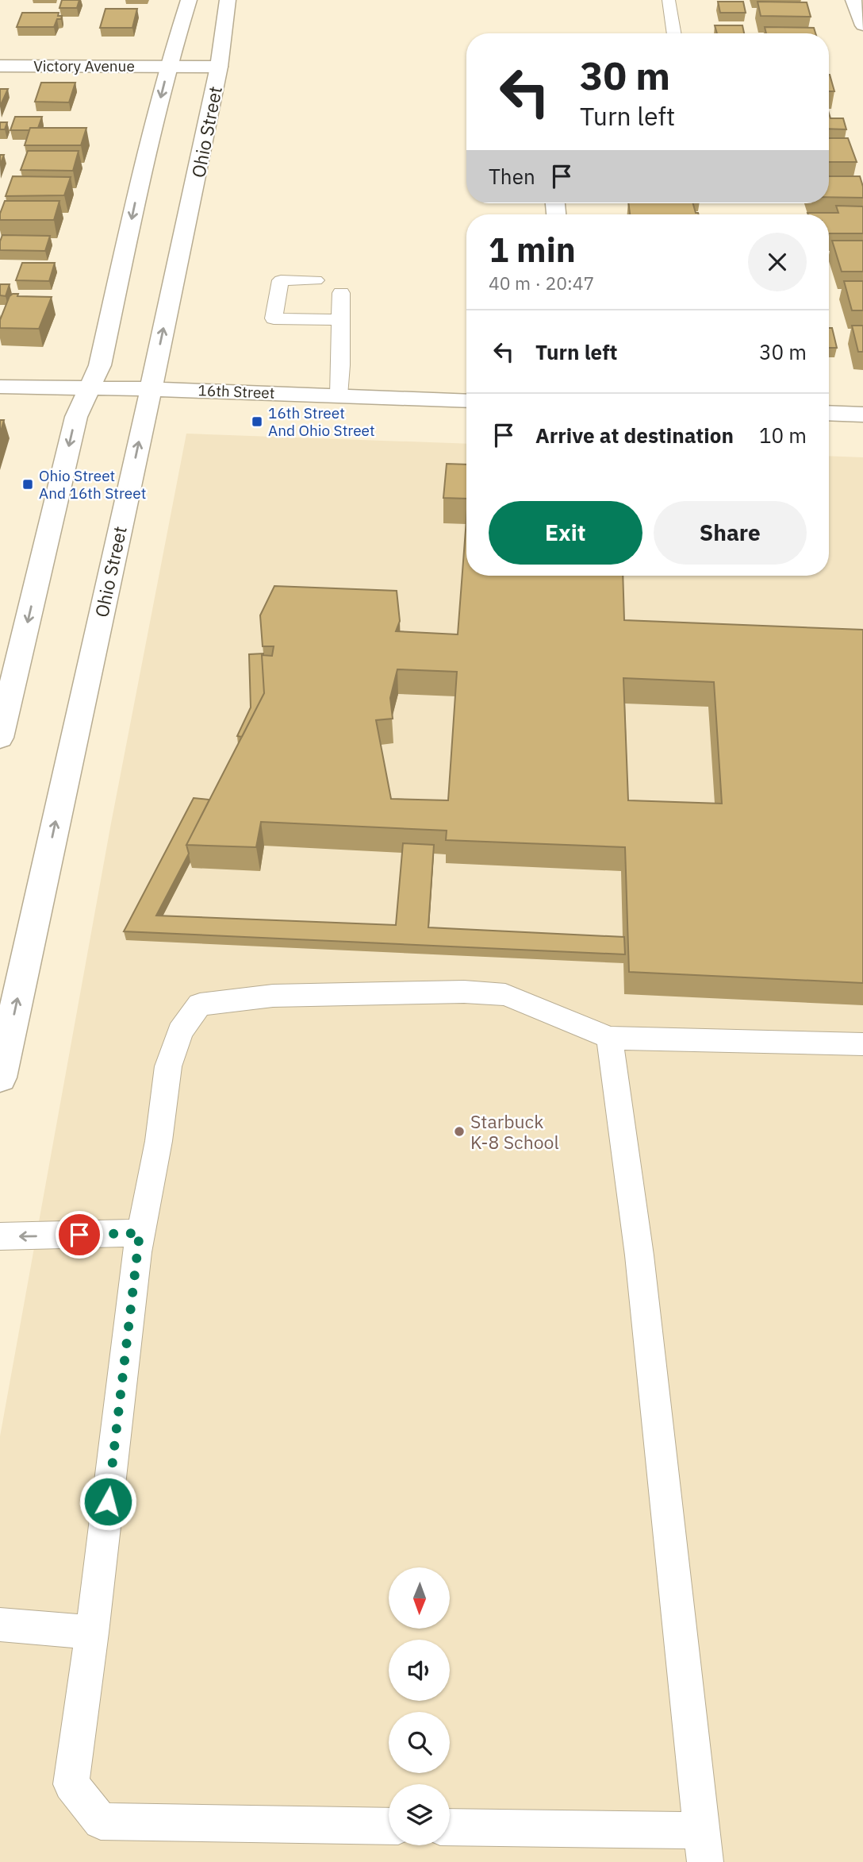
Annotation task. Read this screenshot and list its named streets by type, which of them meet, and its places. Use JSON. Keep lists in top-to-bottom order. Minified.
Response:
{"streets":{"street":["Victory Avenue","Ohio Street","16th Street"]},"crossings":[["Victory Avenue","Ohio Street"],["Ohio Street","16th Street"]],"places":{"transit":["16th Street And Ohio Street","Ohio Street And 16th Street"],"other":["Starbuck K-8 School"]},"north":"bottom","page":{"turn":["30 m","Turn left"],"then":"Then","heading":["1 min","40 m · 20:47"],"list":[{"name":"Turn left","value":"30 m"},{"name":"Arrive at destination","value":"10 m"}],"buttons":["Exit","Share"]}}
